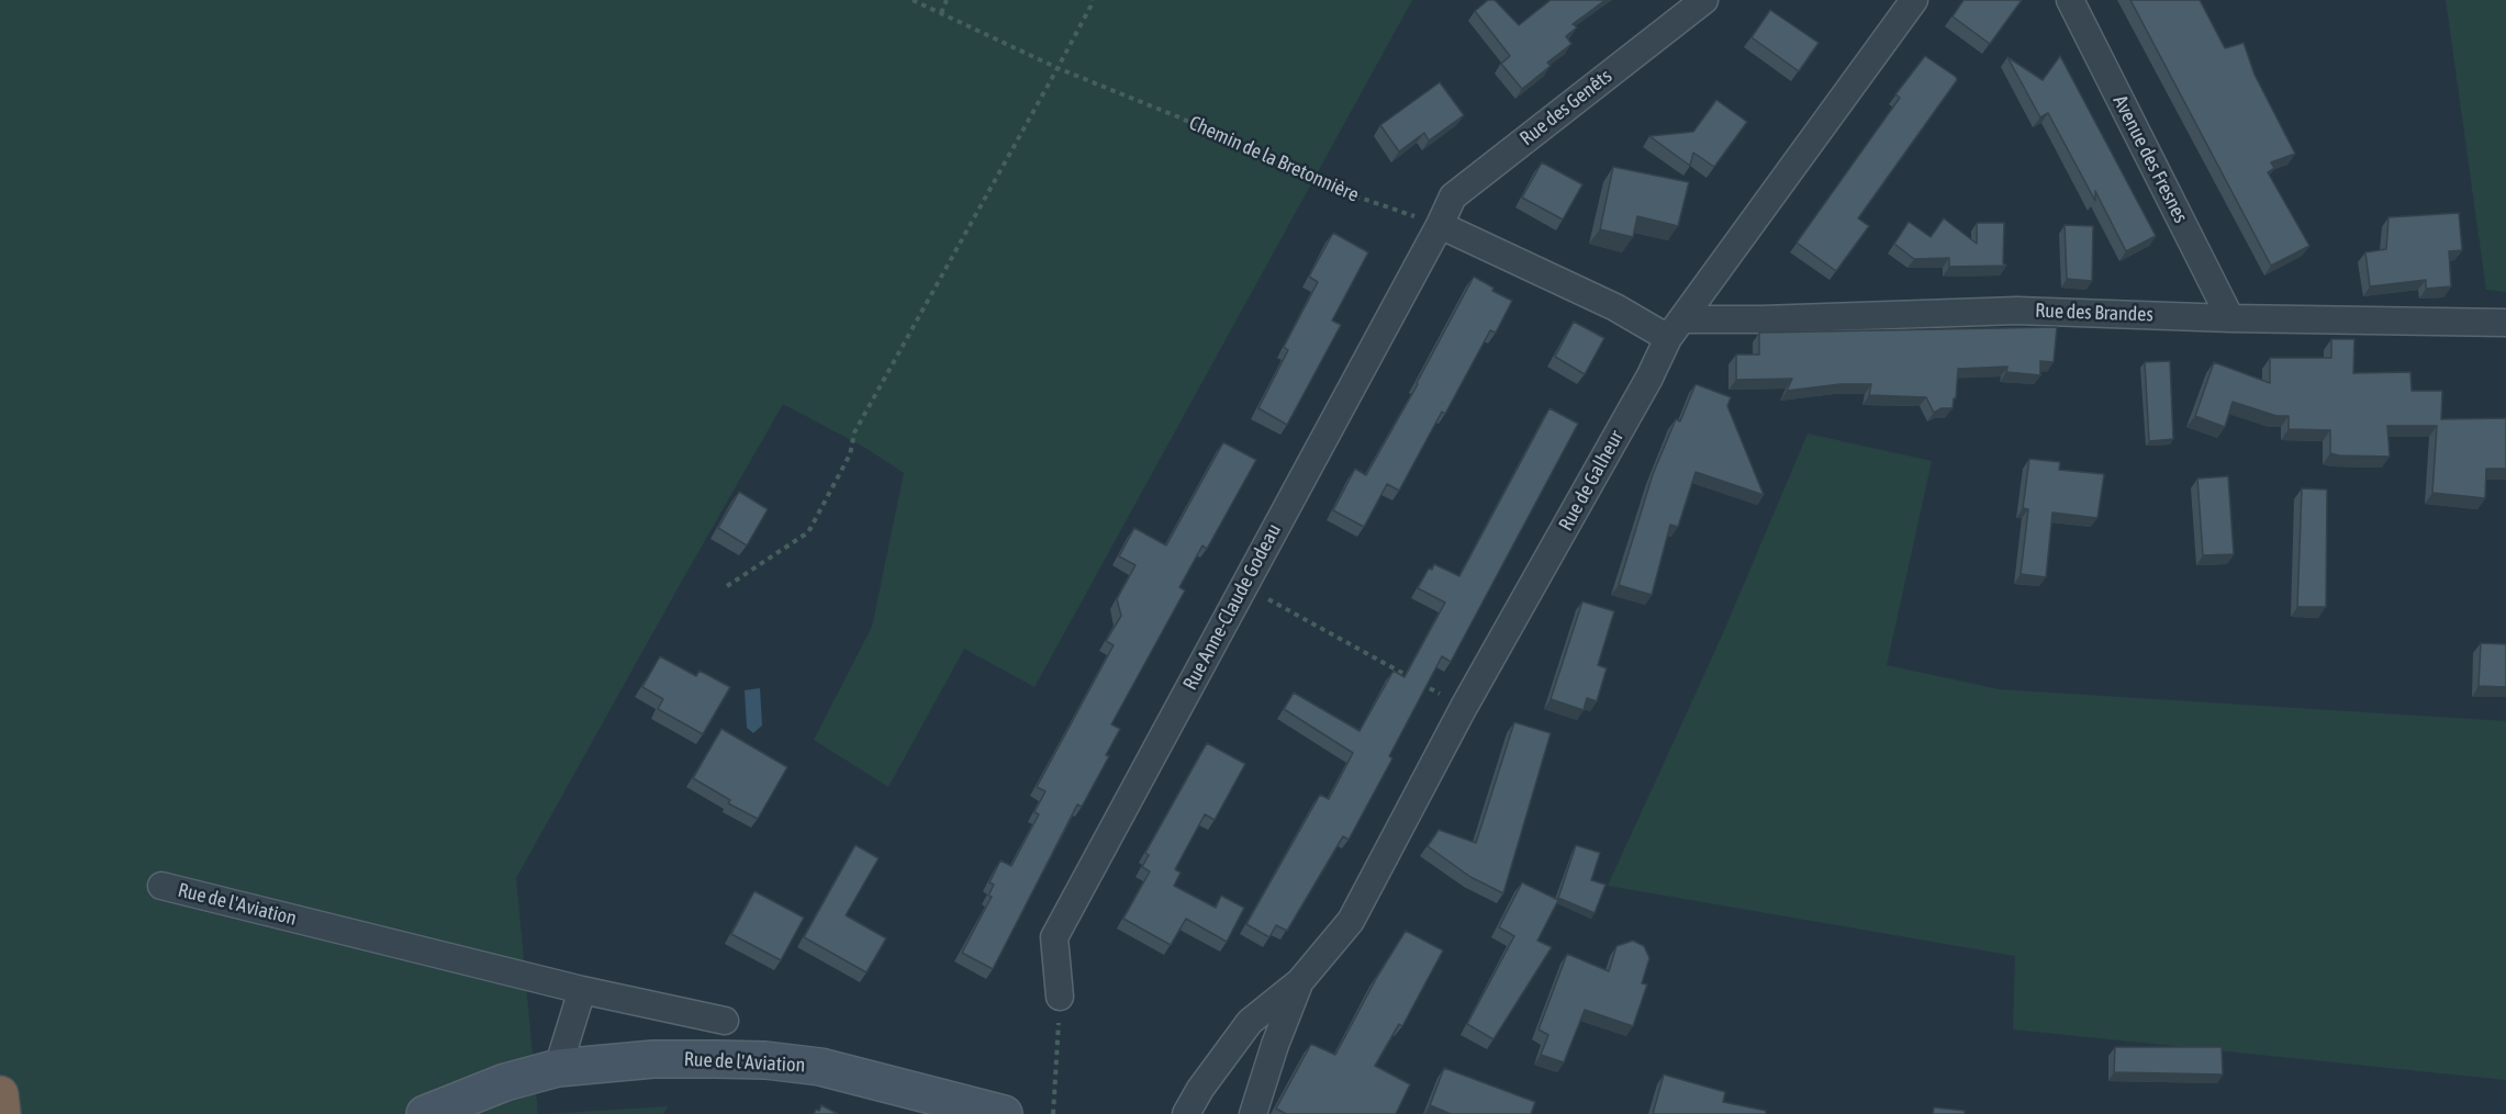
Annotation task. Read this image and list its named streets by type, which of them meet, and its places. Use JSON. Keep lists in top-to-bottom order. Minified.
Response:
{"streets":{"street":["Rue des Genêts","Avenue des Fresnes","Rue des Brandes","Rue de Galheur","Rue Anne-Claude Godeau","Rue de l'Aviation"],"path":["Chemin de la Bretonnière"]},"crossings":[["Rue des Genêts","Chemin de la Bretonnière"],["Rue des Genêts","Rue Anne-Claude Godeau"],["Chemin de la Bretonnière","Rue Anne-Claude Godeau"],["Avenue des Fresnes","Rue des Brandes"],["Rue des Brandes","Rue de Galheur"]]}
